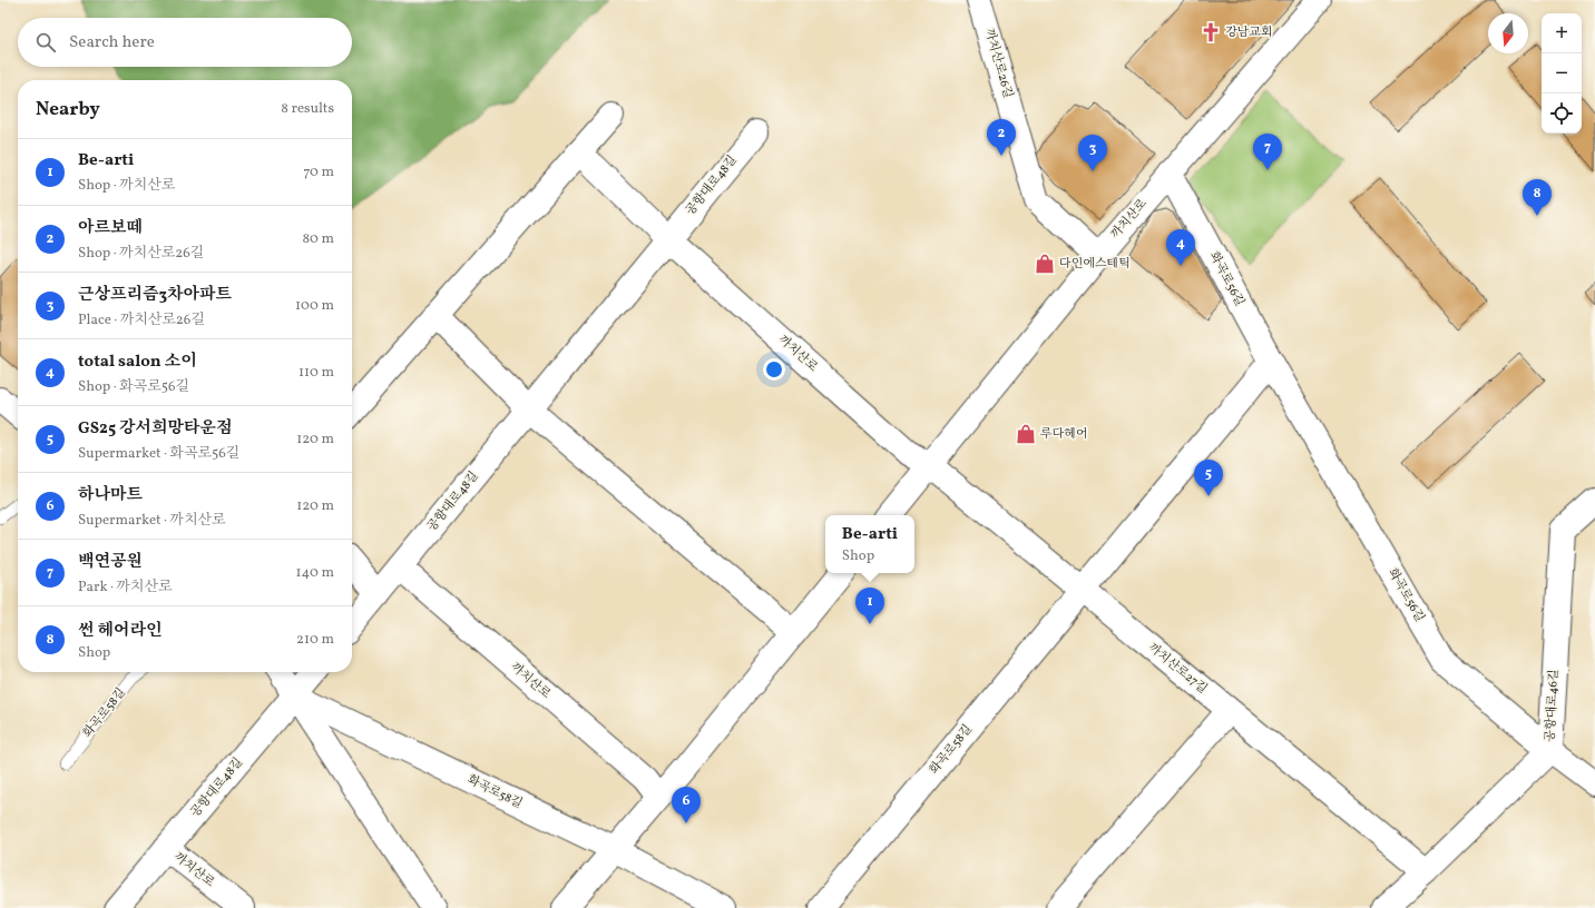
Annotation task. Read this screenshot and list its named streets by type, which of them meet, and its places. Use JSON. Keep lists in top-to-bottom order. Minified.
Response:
{"streets":{"street":["까치산로26길","공항대로48길","까치산로","화곡로56길","까치산로27길","공항대로46길","화곡로58길"]},"crossings":[["까치산로26길","까치산로"],["공항대로48길","까치산로"],["공항대로48길","화곡로58길"],["까치산로","화곡로56길"],["까치산로","까치산로27길"],["화곡로56길","공항대로46길"],["까치산로27길","공항대로46길"],["까치산로27길","화곡로58길"]],"places":{"church":["강남교회"],"shop":["다인에스테틱","루다헤어"]},"north":"bottom","page":{"map_buttons":["+","−"],"search":"Search here","heading":["Nearby","8 results"],"pins":["2","7","3","8","4","5","1","6"],"list":[{"mark":"1","name":"Be-arti","note":"Shop · 까치산로","value":"70 m"},{"mark":"2","name":"아르보떼","note":"Shop · 까치산로26길","value":"80 m"},{"mark":"3","name":"근상프리즘3차아파트","note":"Place · 까치산로26길","value":"100 m"},{"mark":"4","name":"total salon 소이","note":"Shop · 화곡로56길","value":"110 m"},{"mark":"5","name":"GS25 강서희망타운점","note":"Supermarket · 화곡로56길","value":"120 m"},{"mark":"6","name":"하나마트","note":"Supermarket · 까치산로","value":"120 m"},{"mark":"7","name":"백연공원","note":"Park · 까치산로","value":"140 m"},{"mark":"8","name":"썬 헤어라인","note":"Shop","value":"210 m"}],"popup":["Be-arti","Shop"]}}
